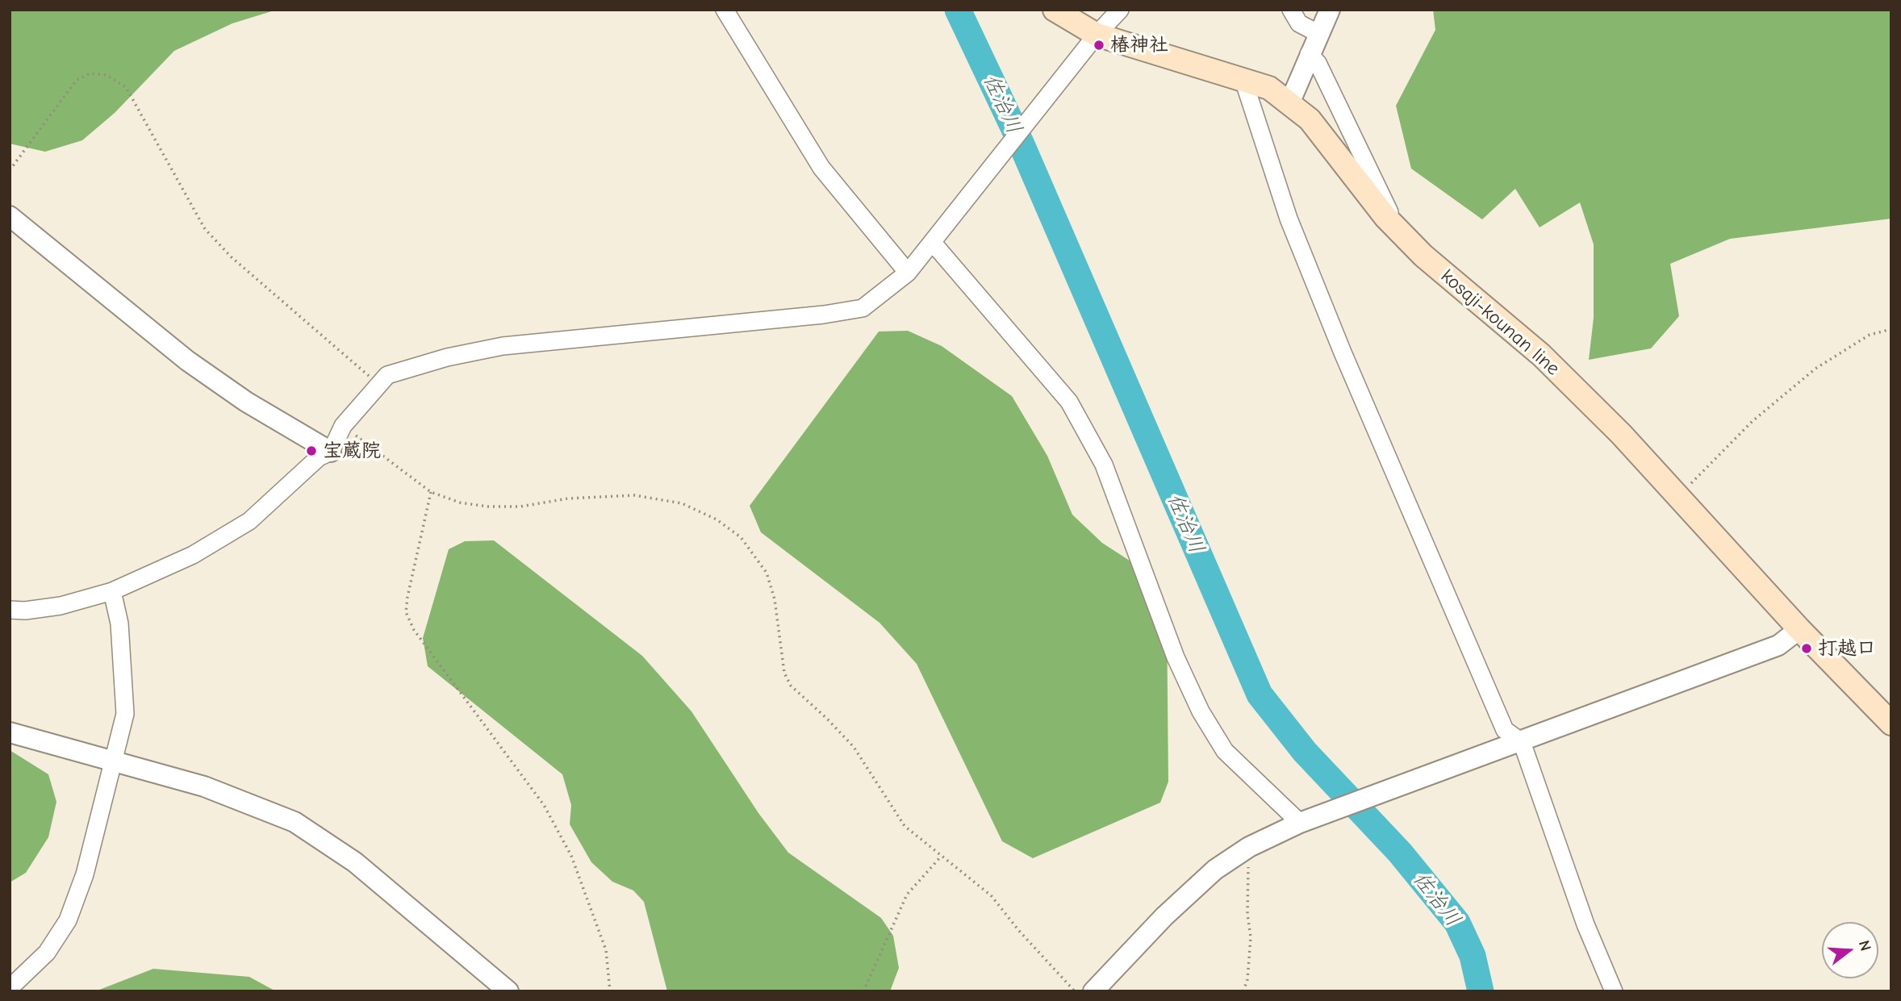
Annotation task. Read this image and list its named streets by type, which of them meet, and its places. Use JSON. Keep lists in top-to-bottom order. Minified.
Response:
{"streets":{"main road":["kosaji-kounan line"]},"water":["佐治川"],"places":["椿神社","宝蔵院","打越口"],"north":"right"}
